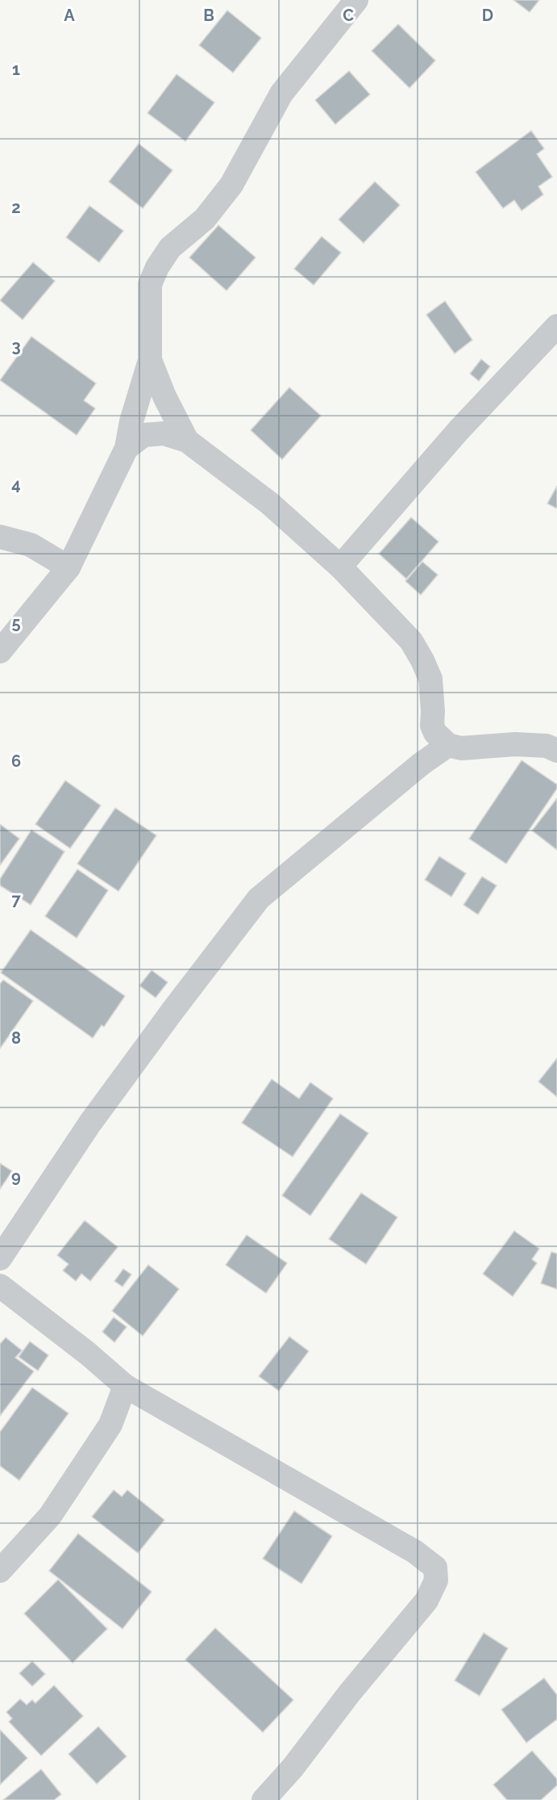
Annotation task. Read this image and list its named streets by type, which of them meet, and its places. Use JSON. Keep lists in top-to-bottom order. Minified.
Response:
{"grid":{"columns":["A","B","C","D"],"rows":["1","2","3","4","5","6","7","8","9"]}}
